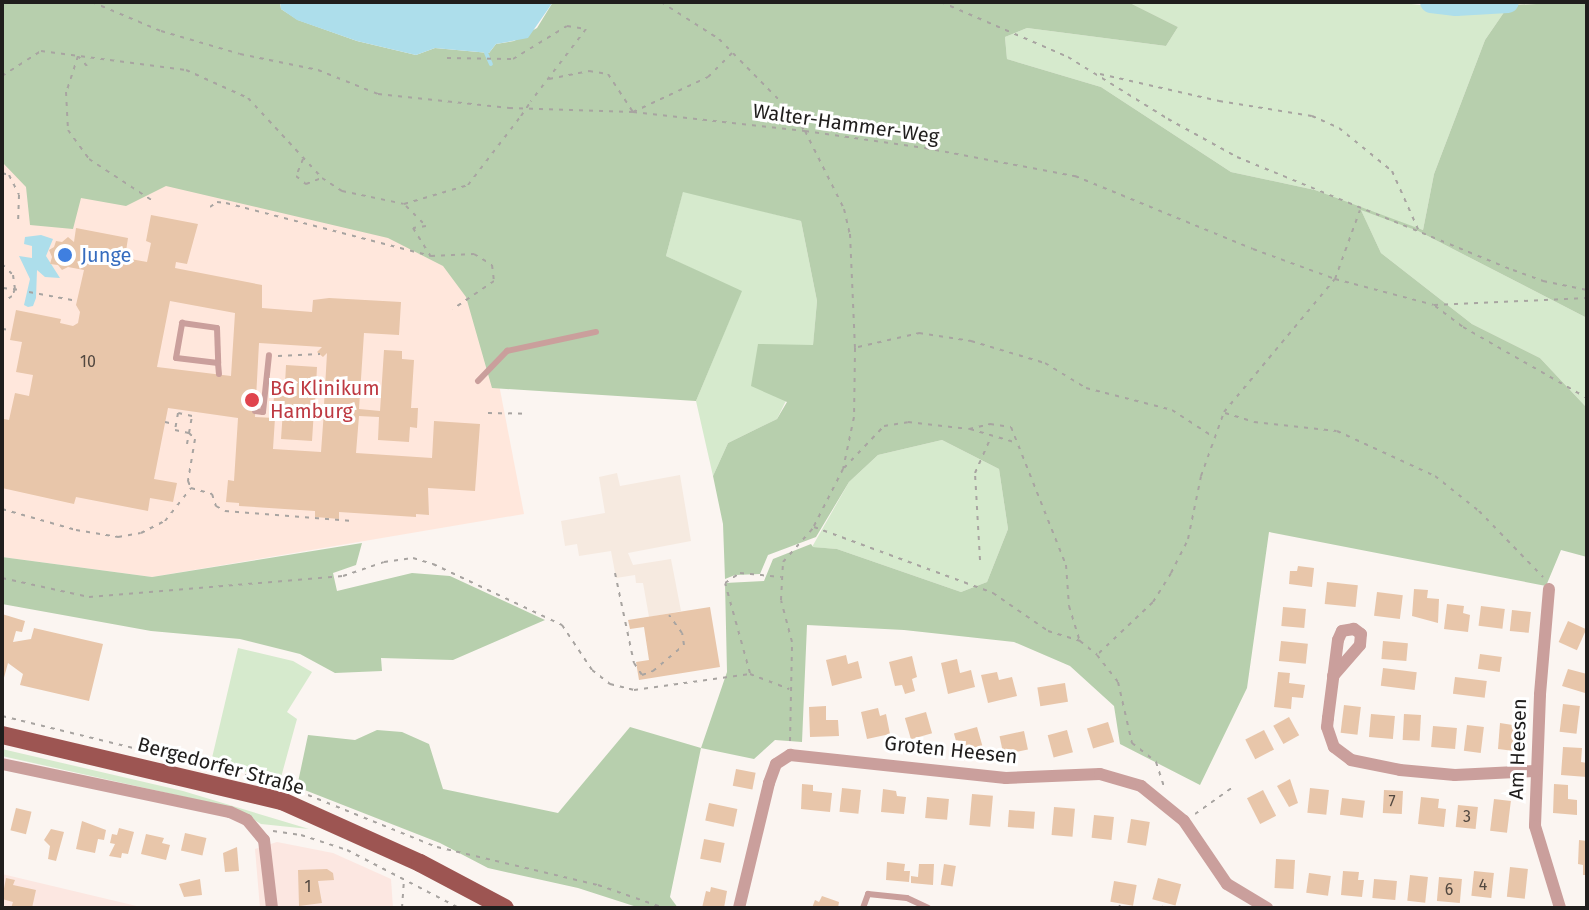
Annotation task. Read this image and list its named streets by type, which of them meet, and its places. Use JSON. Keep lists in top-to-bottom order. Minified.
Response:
{"streets":{"main road":["Bergedorfer Straße"],"street":["Am Heesen","Groten Heesen"],"path":["Walter-Hammer-Weg"]},"places":["Junge","BG Klinikum Hamburg"],"house_numbers":["10","7","3","4","1","6"]}
